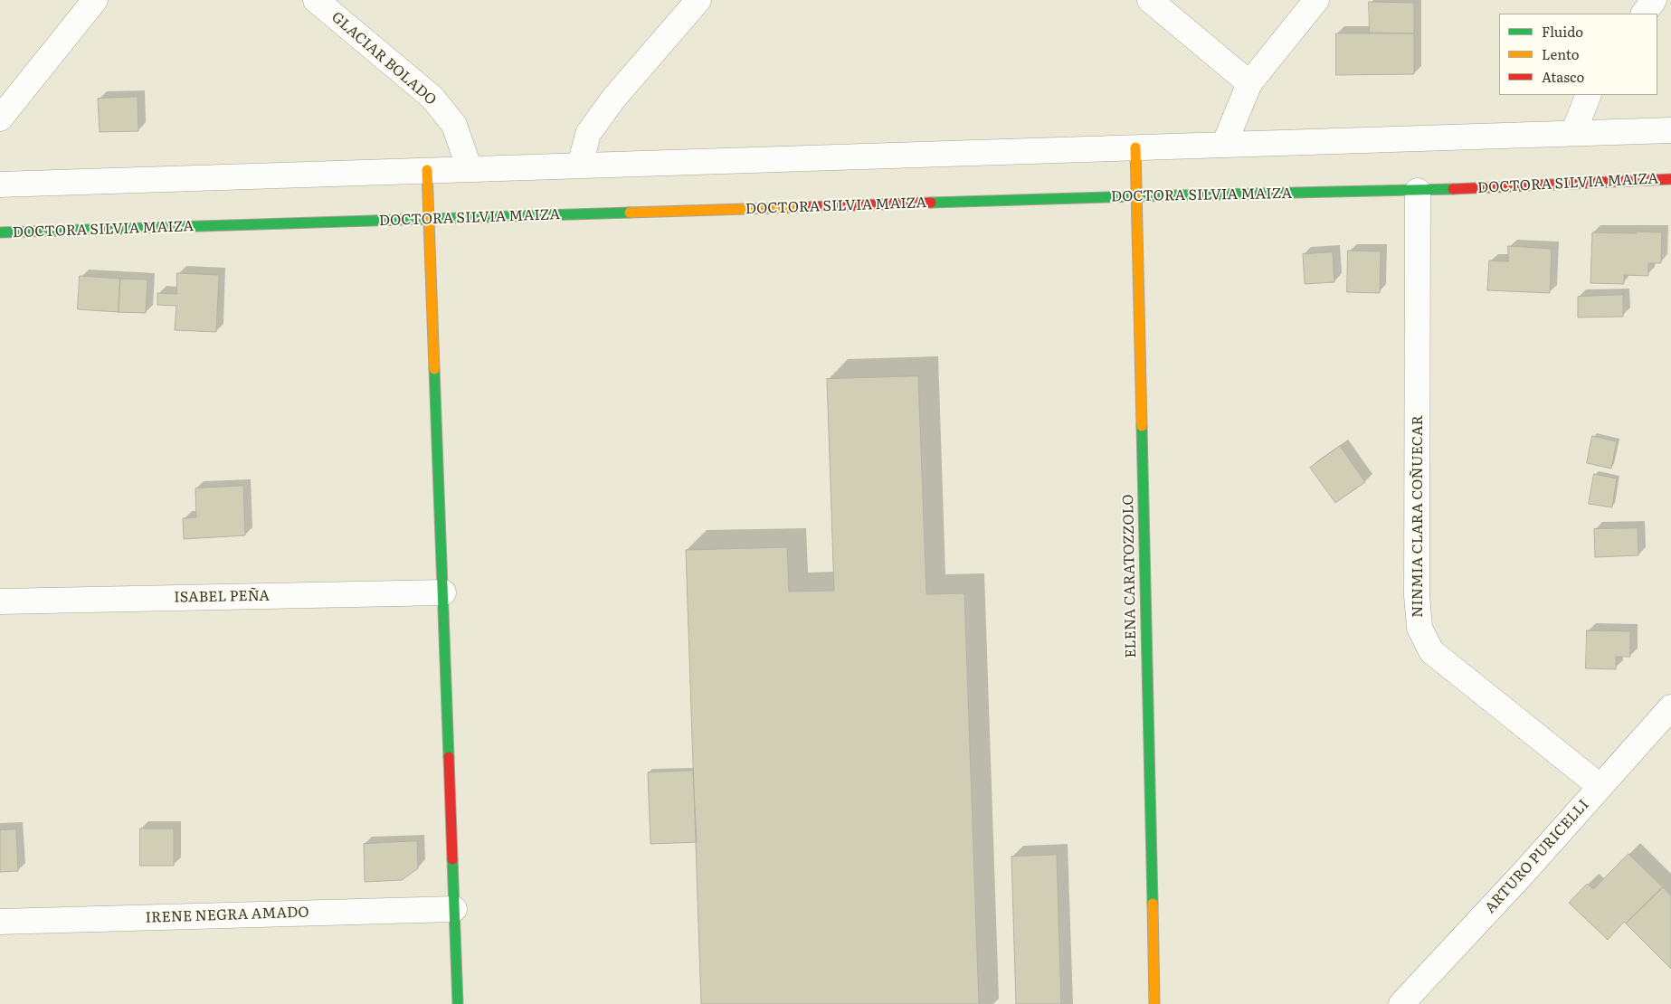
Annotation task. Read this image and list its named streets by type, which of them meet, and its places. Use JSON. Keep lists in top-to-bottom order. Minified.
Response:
{"streets":{"street":["GLACIAR BOLADO","DOCTORA SILVIA MAIZA","NINMIA CLARA COÑUECAR","ELENA CARATOZZOLO","ISABEL PEÑA","ARTURO PURICELLI","IRENE NEGRA AMADO"]},"crossings":[["DOCTORA SILVIA MAIZA","NINMIA CLARA COÑUECAR"],["DOCTORA SILVIA MAIZA","ELENA CARATOZZOLO"],["NINMIA CLARA COÑUECAR","ARTURO PURICELLI"]],"legend":["Fluido","Lento","Atasco"]}
